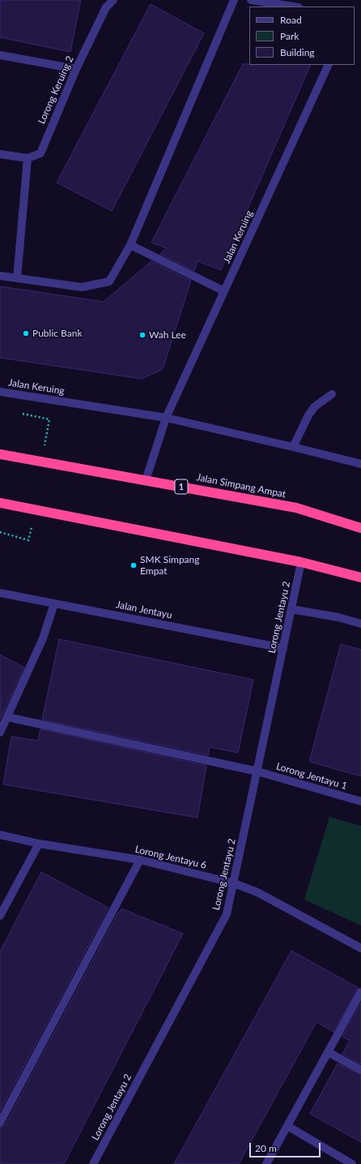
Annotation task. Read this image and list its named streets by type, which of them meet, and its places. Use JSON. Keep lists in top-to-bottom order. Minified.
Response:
{"streets":{"highway":["Jalan Simpang Ampat","1"],"street":["Lorong Keruing 2","Jalan Keruing","Jalan Jentayu","Lorong Jentayu 2","Lorong Jentayu 1","Lorong Jentayu 6"]},"crossings":[["Jalan Keruing","Jalan Simpang Ampat"],["Jalan Jentayu","Lorong Jentayu 2"],["Lorong Jentayu 2","Lorong Jentayu 1"],["Lorong Jentayu 2","Lorong Jentayu 6"]],"places":["Public Bank","Wah Lee","SMK Simpang Empat"],"legend":["Road","Park","Building"],"scale_bar":"20 m"}
